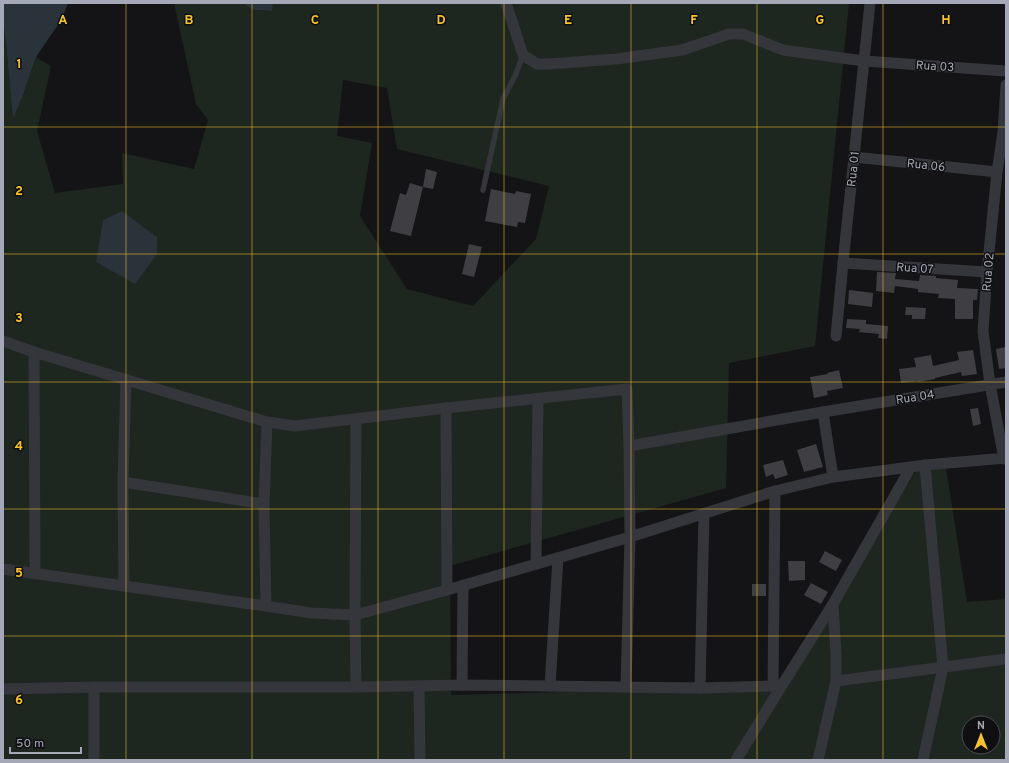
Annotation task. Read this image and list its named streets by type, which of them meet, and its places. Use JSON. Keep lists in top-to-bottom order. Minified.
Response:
{"streets":{"street":["Rua 03","Rua 06","Rua 01","Rua 07","Rua 02","Rua 04"]},"crossings":[["Rua 03","Rua 01"],["Rua 06","Rua 01"],["Rua 06","Rua 02"],["Rua 01","Rua 07"],["Rua 07","Rua 02"],["Rua 02","Rua 04"]],"scale_bar":"50 m","north":"top","grid":{"columns":["A","B","C","D","E","F","G","H"],"rows":["1","2","3","4","5","6"]}}
